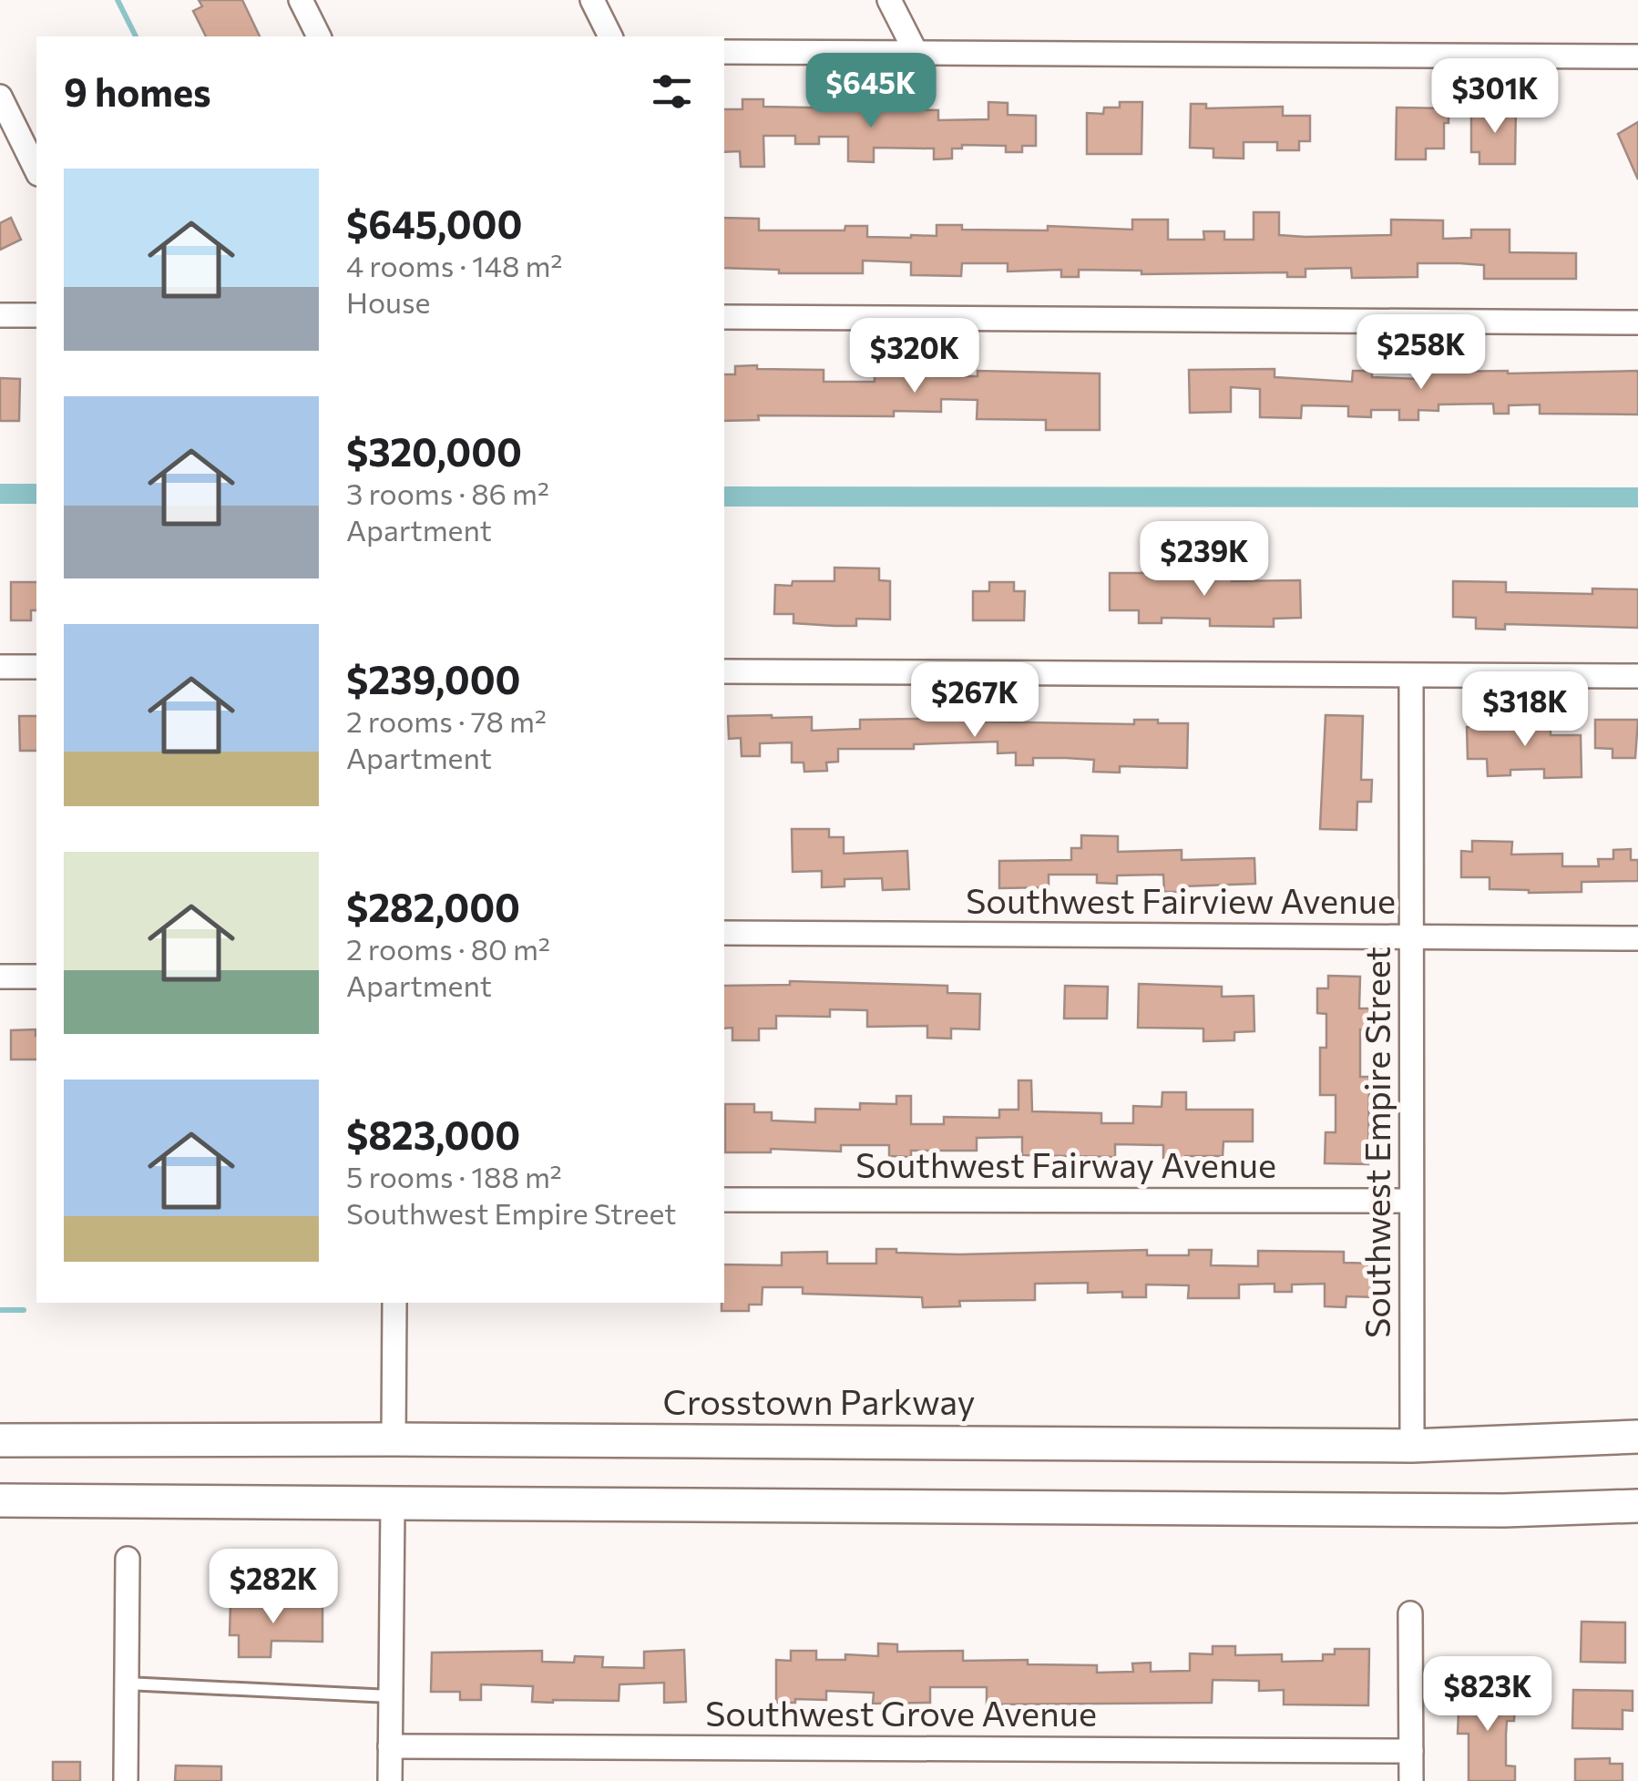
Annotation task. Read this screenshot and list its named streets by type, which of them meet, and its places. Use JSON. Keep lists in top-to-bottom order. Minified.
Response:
{"streets":{"main road":["Crosstown Parkway"],"street":["Southwest Fairview Avenue","Southwest Empire Street","Southwest Fairway Avenue","Southwest Grove Avenue"]},"crossings":[["Southwest Fairview Avenue","Southwest Empire Street"],["Southwest Empire Street","Southwest Fairway Avenue"],["Southwest Empire Street","Crosstown Parkway"]],"page":{"heading":"9 homes","price":["$645K","$301K","$258K","$320K","$239K","$267K","$318K","$282K","$823K"],"list":[{"name":"$645,000","note":"4 rooms · 148 m² · House"},{"name":"$320,000","note":"3 rooms · 86 m² · Apartment"},{"name":"$239,000","note":"2 rooms · 78 m² · Apartment"},{"name":"$282,000","note":"2 rooms · 80 m² · Apartment"},{"name":"$823,000","note":"5 rooms · 188 m² · Southwest Empire Street"}]}}
